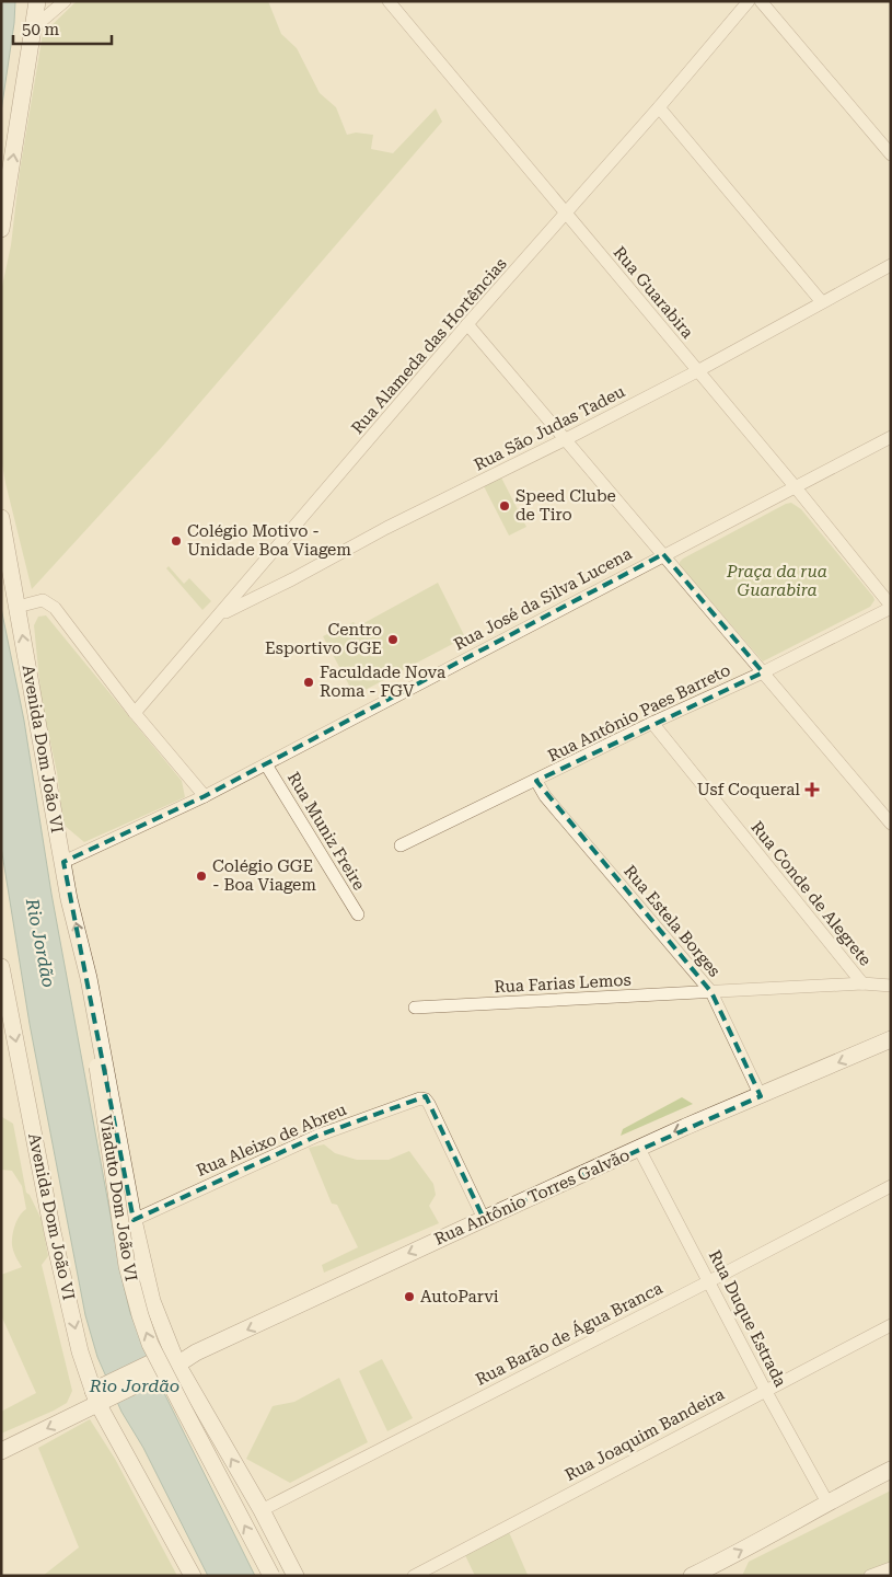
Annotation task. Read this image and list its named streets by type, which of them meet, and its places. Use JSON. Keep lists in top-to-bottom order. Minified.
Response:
{"streets":{"main road":["Avenida Dom João VI","Rua Antônio Torres Galvão","Viaduto Dom João VI"],"street":["Rua Guarabira","Rua Alameda das Hortências","Rua São Judas Tadeu","Rua José da Silva Lucena","Rua Antônio Paes Barreto","Rua Muniz Freire","Rua Conde de Alegrete","Rua Estela Borges","Rua Farias Lemos","Rua Aleixo de Abreu","Rua Duque Estrada","Rua Barão de Água Branca","Rua Joaquim Bandeira"]},"crossings":[["Rua Guarabira","Rua Alameda das Hortências"],["Rua Guarabira","Rua São Judas Tadeu"],["Rua Guarabira","Rua José da Silva Lucena"],["Rua Guarabira","Rua Antônio Paes Barreto"],["Rua Alameda das Hortências","Rua São Judas Tadeu"],["Rua José da Silva Lucena","Avenida Dom João VI"],["Rua José da Silva Lucena","Rua Muniz Freire"],["Rua Antônio Paes Barreto","Rua Conde de Alegrete"],["Rua Antônio Paes Barreto","Rua Estela Borges"],["Avenida Dom João VI","Rua Antônio Torres Galvão"],["Avenida Dom João VI","Viaduto Dom João VI"],["Rua Conde de Alegrete","Rua Farias Lemos"],["Rua Estela Borges","Rua Farias Lemos"],["Rua Estela Borges","Rua Antônio Torres Galvão"],["Rua Aleixo de Abreu","Rua Antônio Torres Galvão"],["Rua Antônio Torres Galvão","Rua Duque Estrada"],["Rua Duque Estrada","Rua Barão de Água Branca"],["Rua Duque Estrada","Rua Joaquim Bandeira"]],"one_way":["Rua Antônio Torres Galvão"],"water":["Rio Jordão"],"parks":["Praça da rua Guarabira"],"places":{"other":["Speed Clube de Tiro","Colégio Motivo - Unidade Boa Viagem","Centro Esportivo GGE","Faculdade Nova Roma - FGV","Colégio GGE - Boa Viagem","AutoParvi"],"health":["Usf Coqueral"]},"scale_bar":"50 m"}
